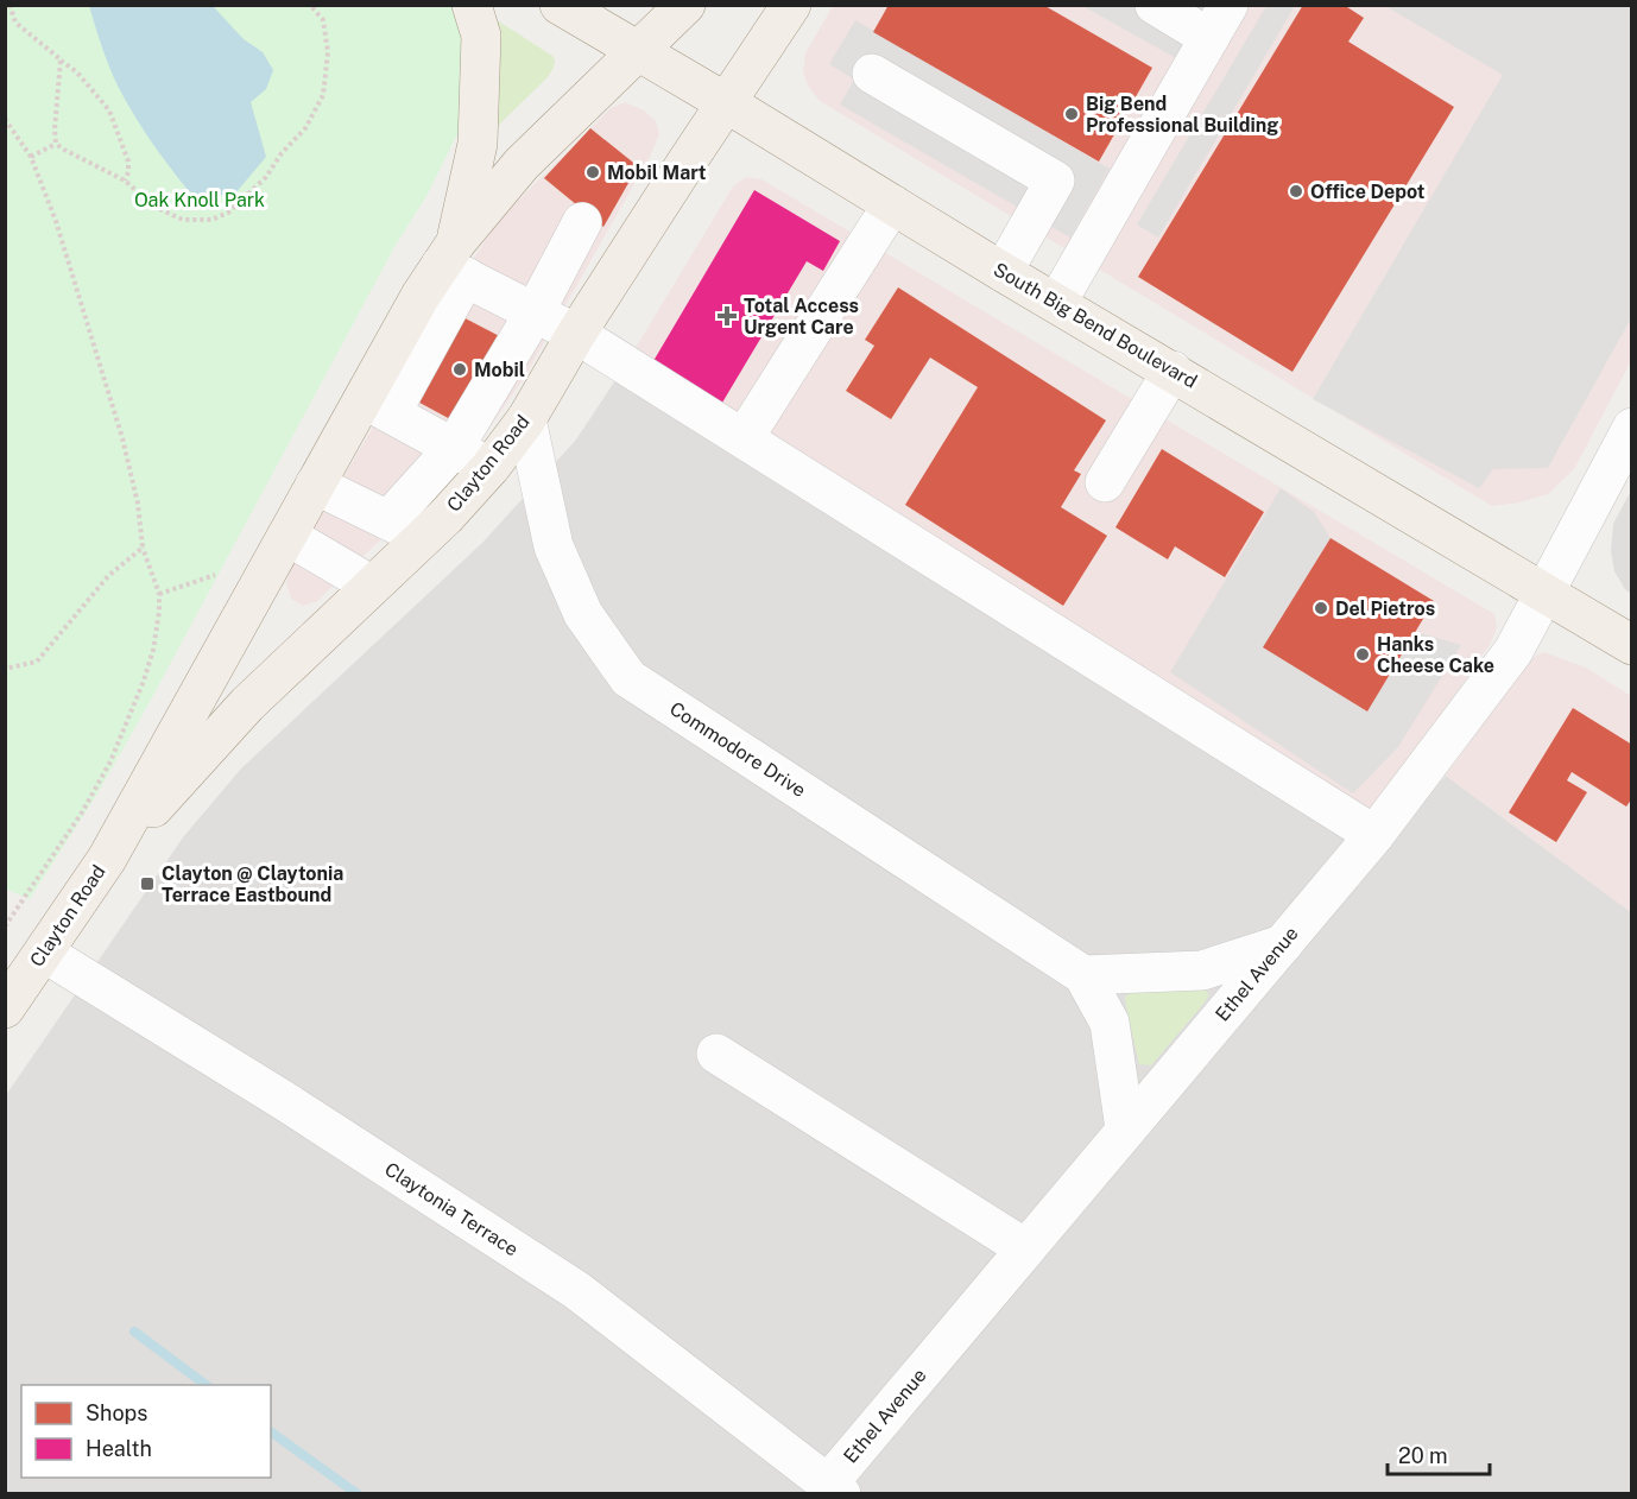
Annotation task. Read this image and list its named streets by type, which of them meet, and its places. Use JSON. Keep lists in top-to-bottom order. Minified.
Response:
{"streets":{"main road":["South Big Bend Boulevard","Clayton Road"],"street":["Commodore Drive","Ethel Avenue","Claytonia Terrace"]},"crossings":[["South Big Bend Boulevard","Clayton Road"],["South Big Bend Boulevard","Ethel Avenue"],["Clayton Road","Commodore Drive"],["Clayton Road","Claytonia Terrace"],["Commodore Drive","Ethel Avenue"],["Ethel Avenue","Claytonia Terrace"]],"parks":["Oak Knoll Park"],"places":{"other":["Big Bend Professional Building","Mobil Mart","Office Depot","Mobil","Del Pietros","Hanks Cheese Cake"],"health":["Total Access Urgent Care"],"transit":["Clayton @ Claytonia Terrace Eastbound"]},"legend":["Shops","Health"],"scale_bar":"20 m"}
